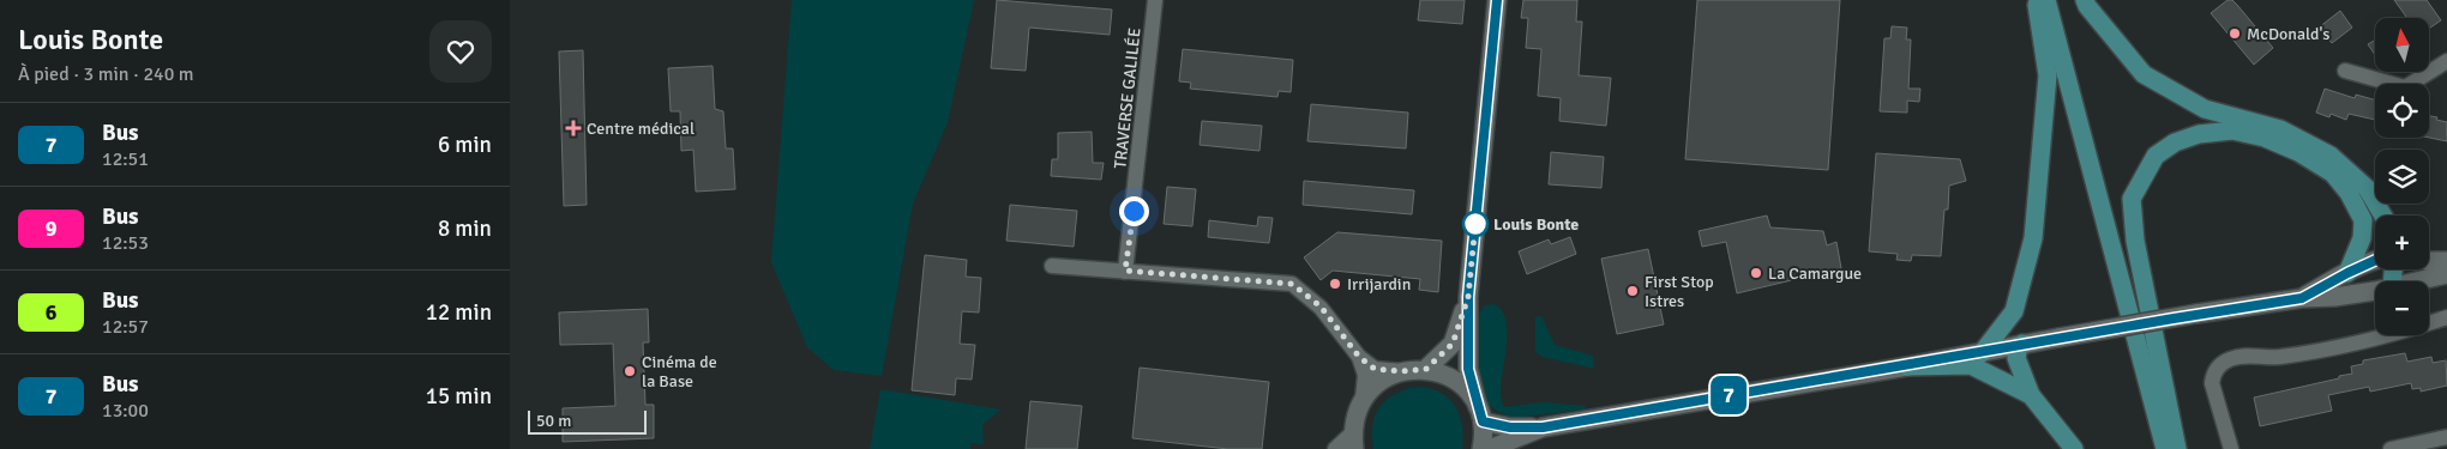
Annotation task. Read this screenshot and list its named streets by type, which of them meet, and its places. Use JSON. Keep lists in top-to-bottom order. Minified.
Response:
{"streets":{"street":["TRAVERSE GALILÉE"]},"places":{"other":["McDonald's","Louis Bonte","La Camargue","Irrijardin","First Stop Istres","Cinéma de la Base"],"health":["Centre médical"]},"lines":["bus line 7"],"scale_bar":"50 m","north":"top","page":{"heading":["Louis Bonte","À pied · 3 min · 240 m"],"on_map":"7","map_buttons":["+","−"],"list":[{"mark":"7","name":"Bus","note":"12:51","value":"6 min"},{"mark":"9","name":"Bus","note":"12:53","value":"8 min"},{"mark":"6","name":"Bus","note":"12:57","value":"12 min"},{"mark":"7","name":"Bus","note":"13:00","value":"15 min"}],"scale":"50 m"}}
